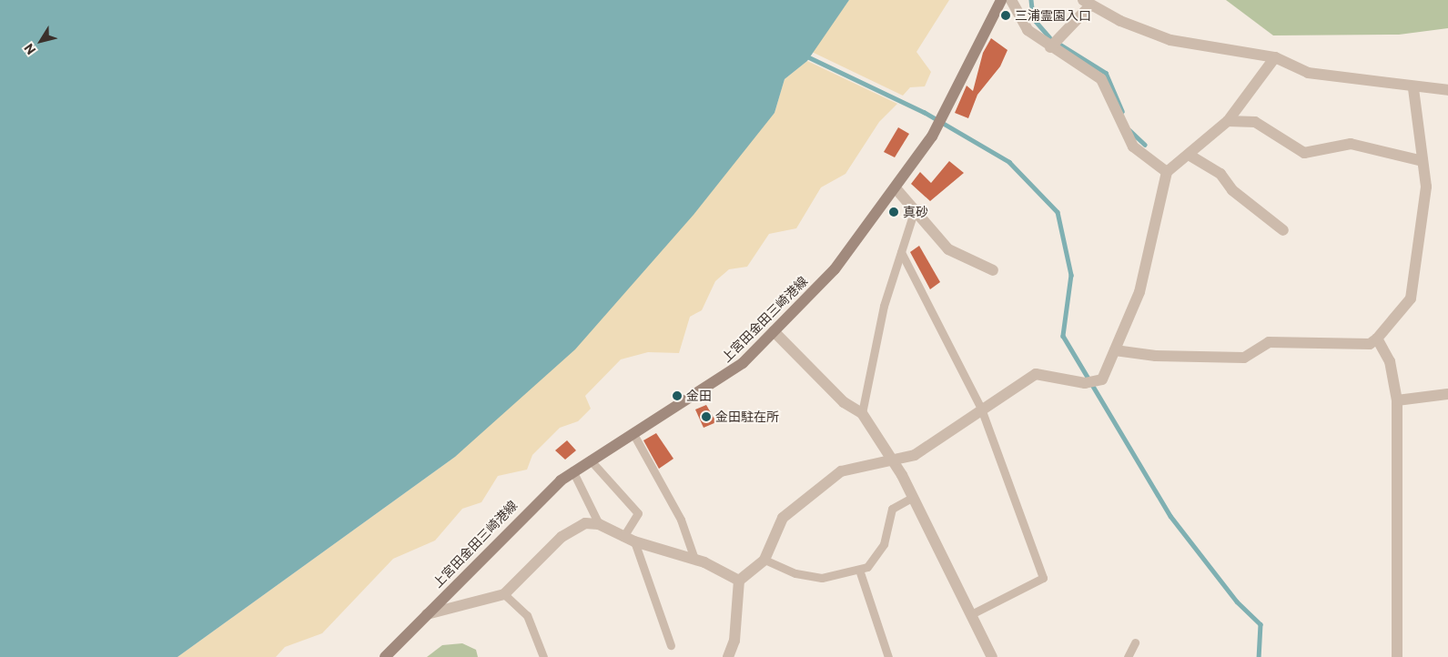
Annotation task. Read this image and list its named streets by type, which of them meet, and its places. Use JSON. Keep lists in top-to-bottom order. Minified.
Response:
{"streets":{"main road":["上宮田金田三崎港線"]},"places":["三浦霊園入口","真砂","金田","金田駐在所"],"north":"bottom left"}
